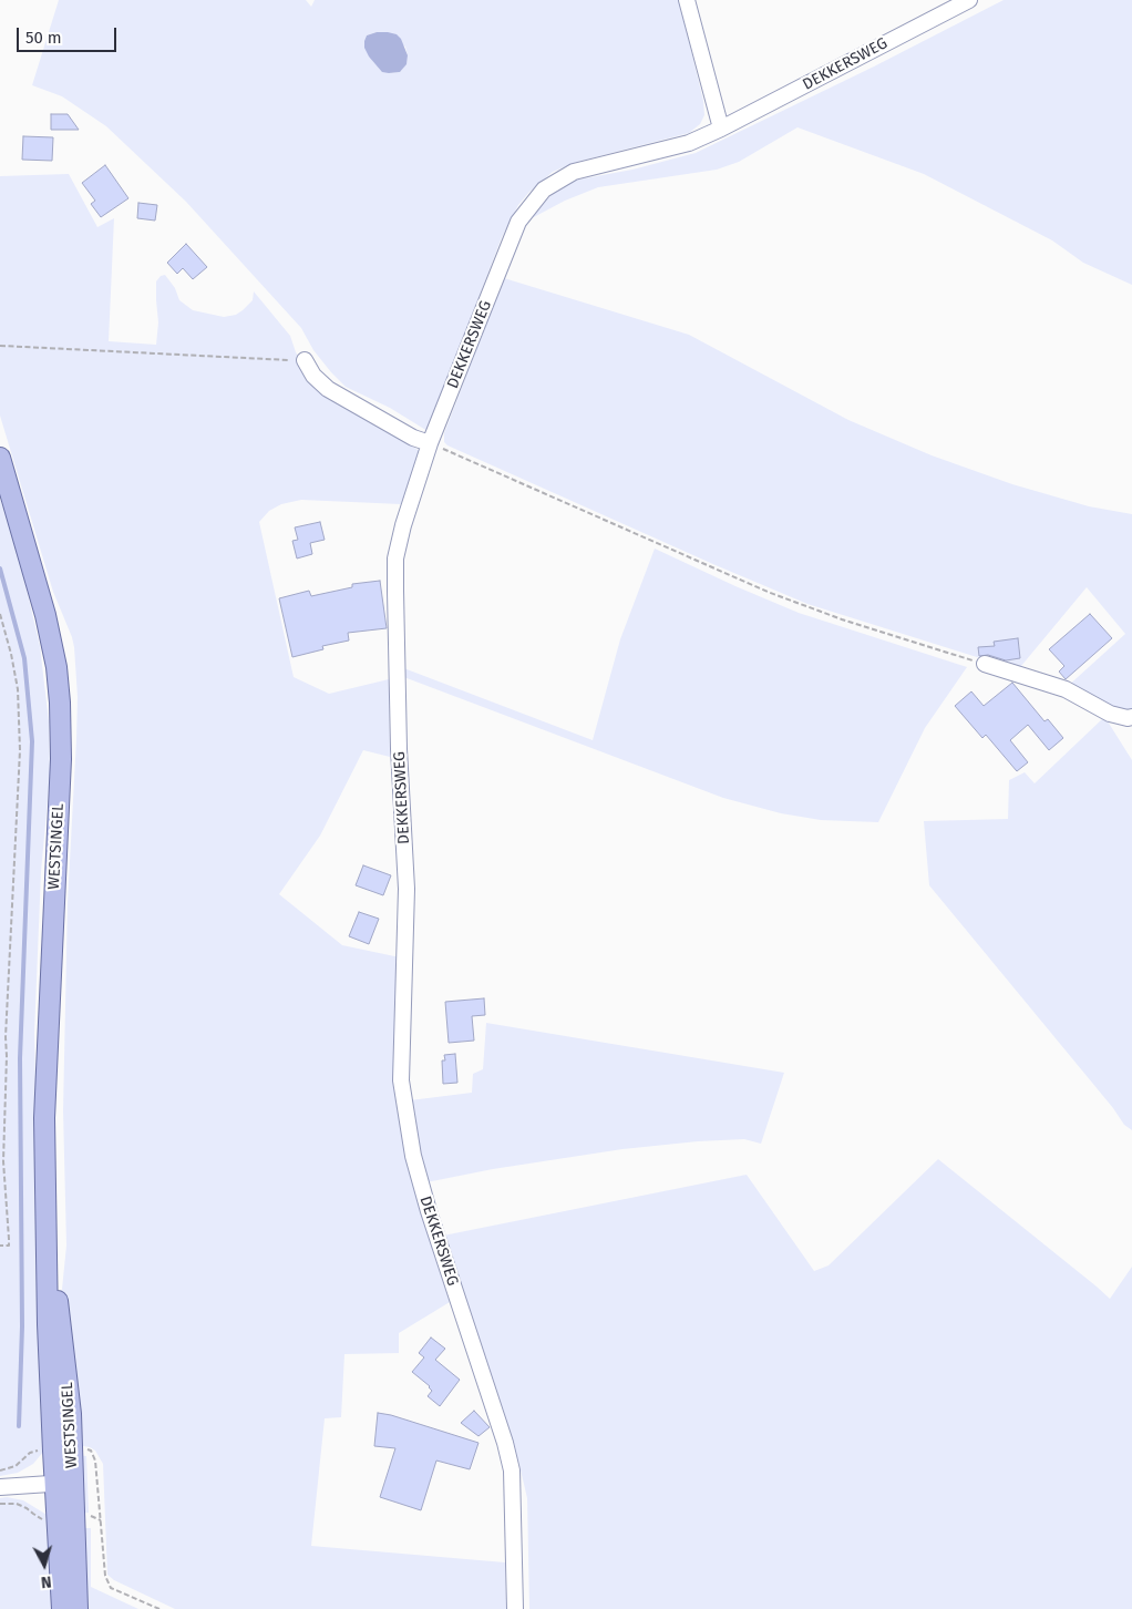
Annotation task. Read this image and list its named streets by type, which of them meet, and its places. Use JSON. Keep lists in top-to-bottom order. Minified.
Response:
{"streets":{"main road":["WESTSINGEL"],"street":["DEKKERSWEG"]},"scale_bar":"50 m","north":"bottom"}
